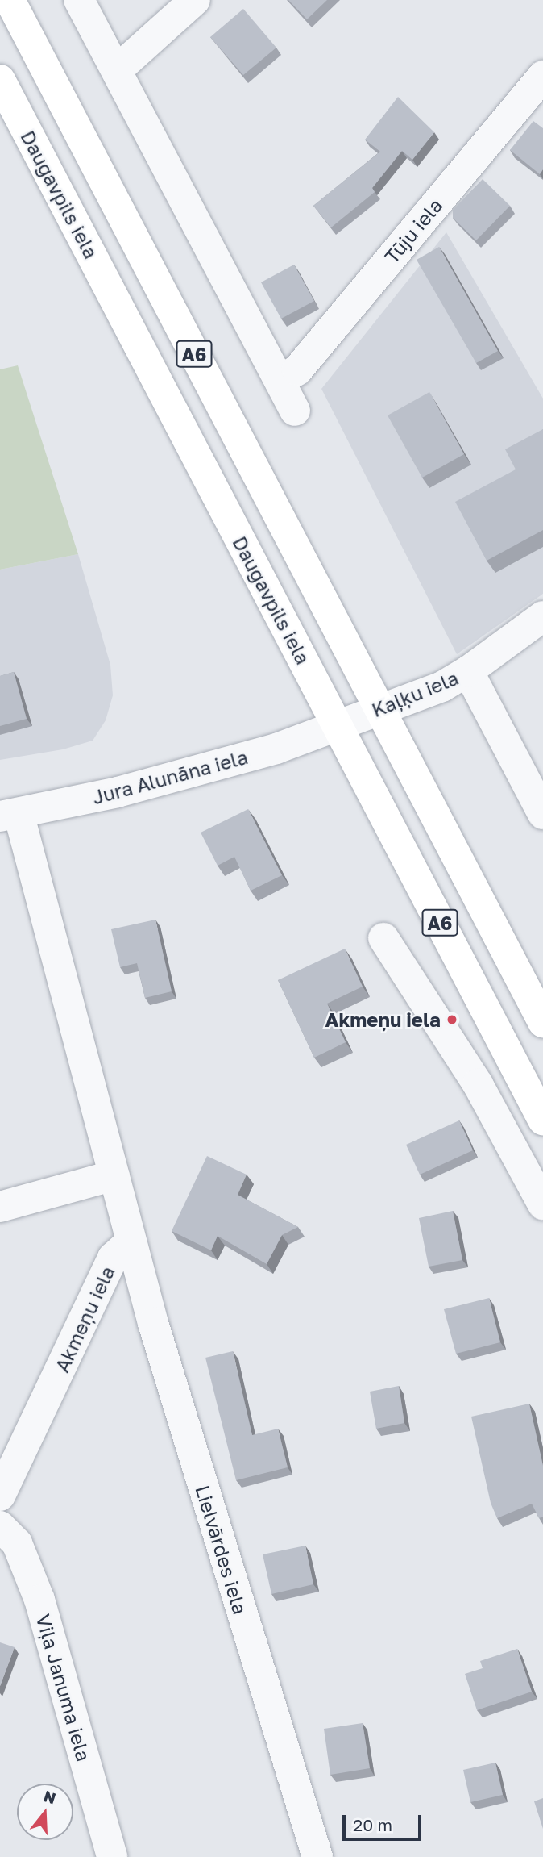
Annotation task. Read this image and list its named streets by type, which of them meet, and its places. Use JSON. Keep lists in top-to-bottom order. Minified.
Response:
{"streets":{"highway":["Daugavpils iela","A6"],"street":["Tūju iela","Kaļķu iela","Jura Alunāna iela","Akmeņu iela","Lielvārdes iela","Viļa Januma iela"]},"crossings":[["Daugavpils iela","Kaļķu iela"],["Daugavpils iela","Jura Alunāna iela"],["A6","Kaļķu iela"],["Kaļķu iela","Jura Alunāna iela"],["Akmeņu iela","Lielvārdes iela"]],"places":["Akmeņu iela"],"scale_bar":"20 m","north":"top"}
